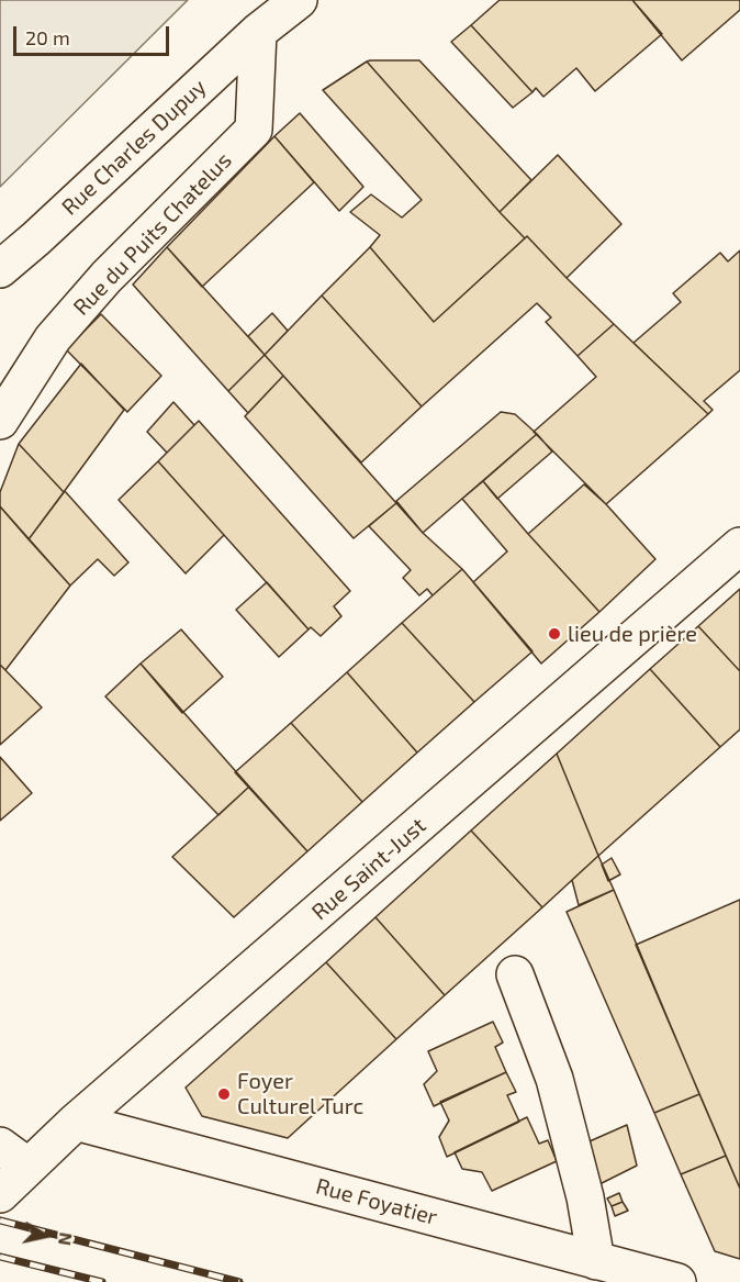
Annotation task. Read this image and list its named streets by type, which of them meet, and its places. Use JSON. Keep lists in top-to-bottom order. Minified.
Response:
{"streets":{"street":["Rue Charles Dupuy","Rue du Puits Chatelus","Rue Saint-Just","Rue Foyatier"]},"crossings":[["Rue Charles Dupuy","Rue du Puits Chatelus"],["Rue Saint-Just","Rue Foyatier"]],"places":["lieu de prière","Foyer Culturel Turc"],"scale_bar":"20 m","north":"right"}
